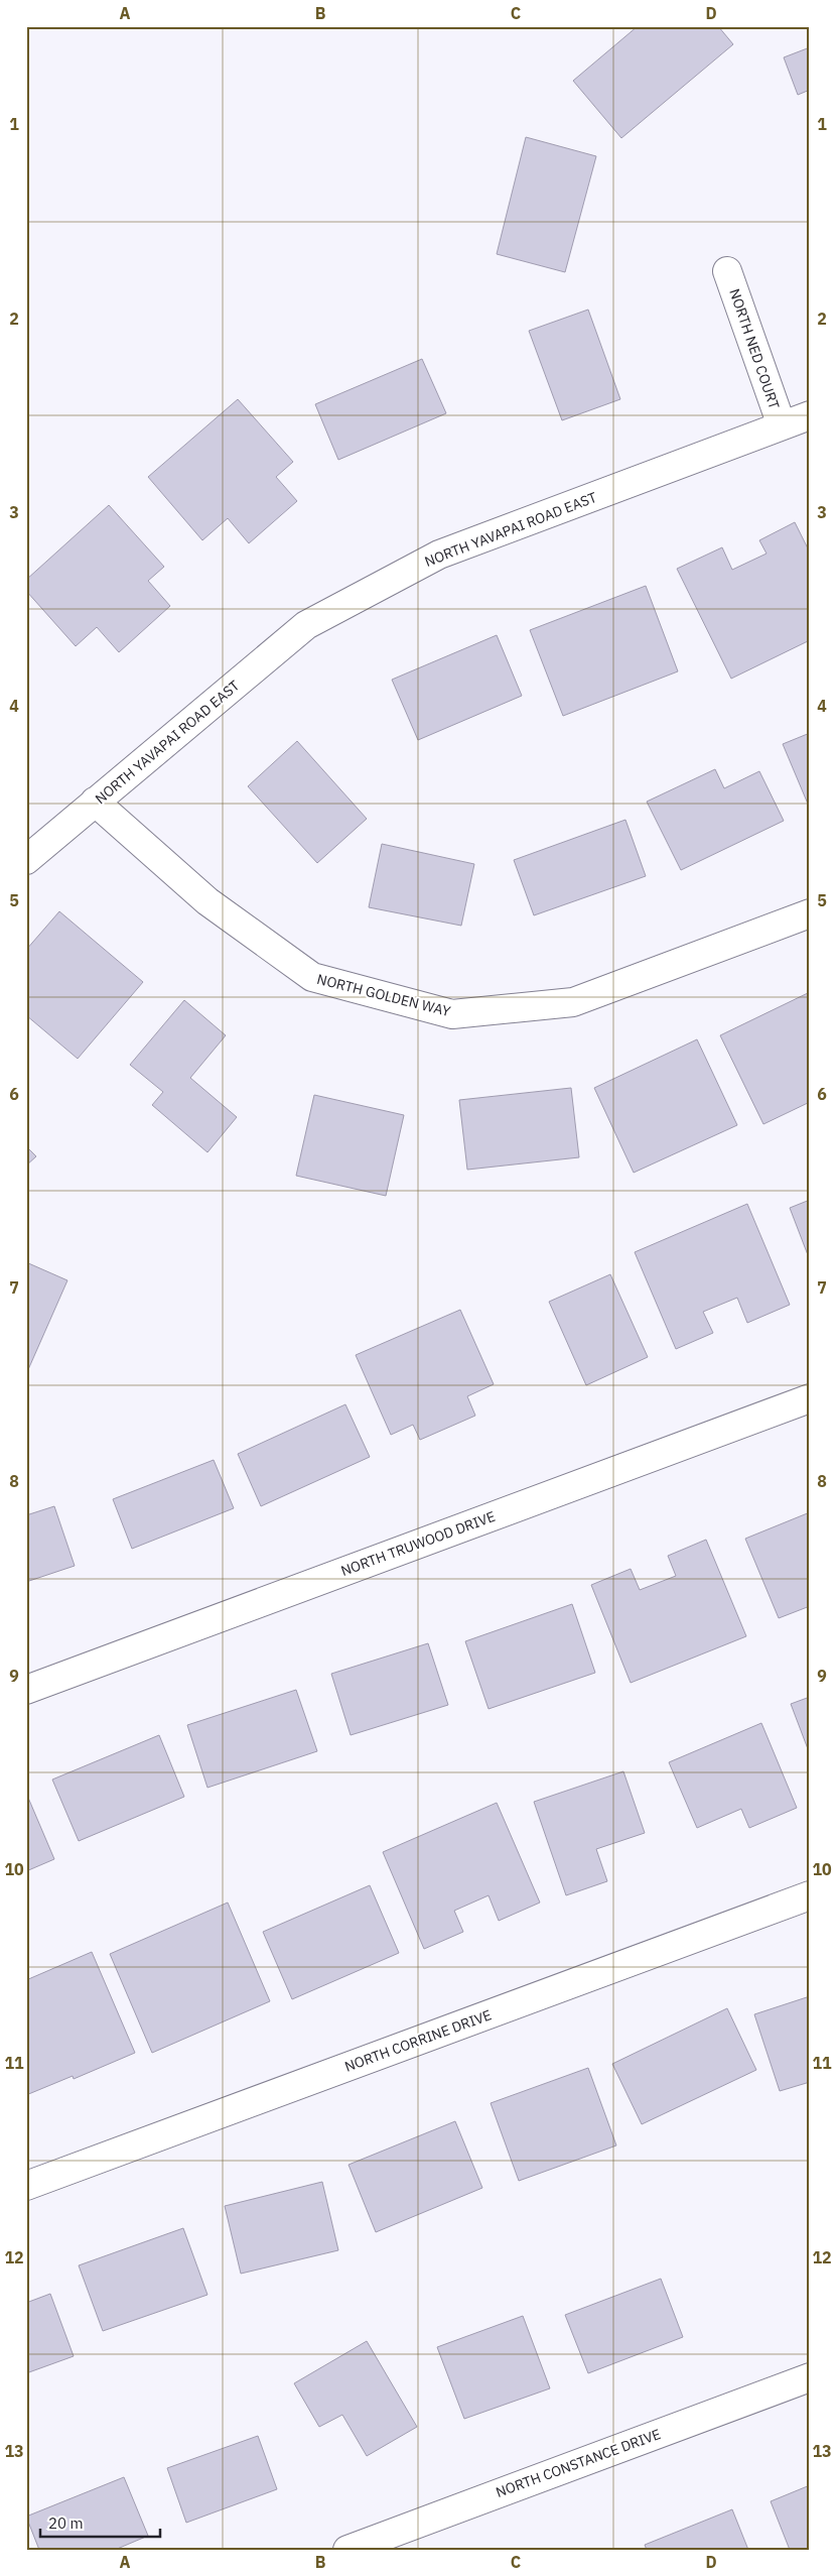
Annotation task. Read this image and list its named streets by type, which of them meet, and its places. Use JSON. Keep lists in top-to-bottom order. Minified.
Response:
{"streets":{"street":["NORTH NED COURT","NORTH YAVAPAI ROAD EAST","NORTH GOLDEN WAY","NORTH TRUWOOD DRIVE","NORTH CORRINE DRIVE","NORTH CONSTANCE DRIVE"]},"crossings":[["NORTH NED COURT","NORTH YAVAPAI ROAD EAST"],["NORTH YAVAPAI ROAD EAST","NORTH GOLDEN WAY"]],"scale_bar":"20 m","grid":{"columns":["A","B","C","D"],"rows":["1","2","3","4","5","6","7","8","9","10","11","12","13"]}}
